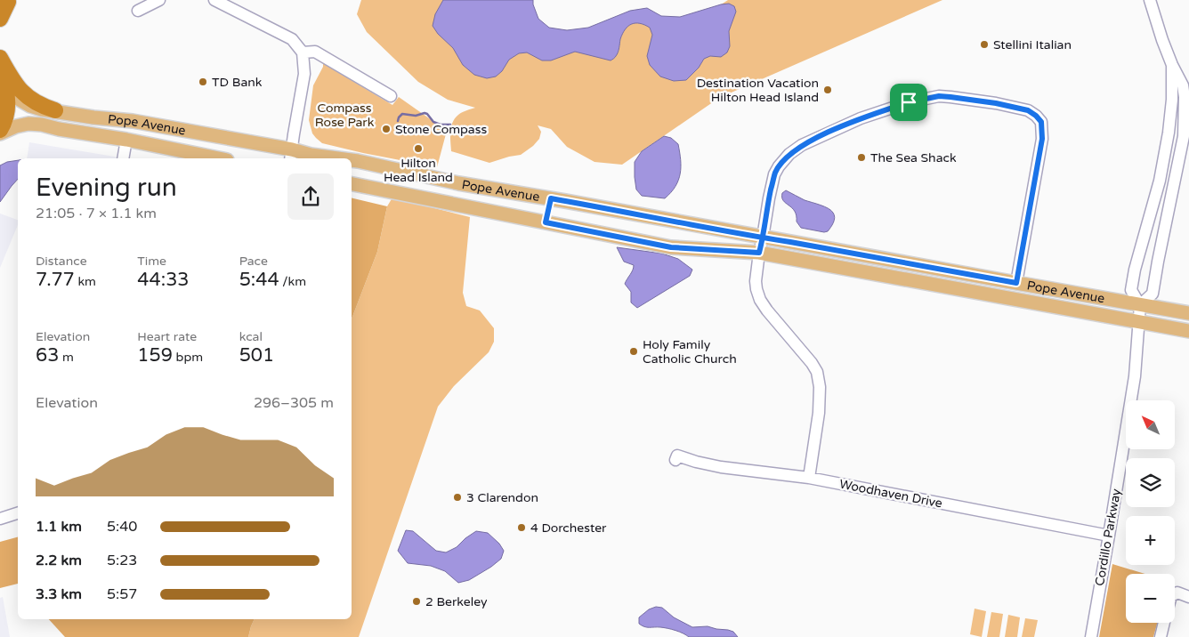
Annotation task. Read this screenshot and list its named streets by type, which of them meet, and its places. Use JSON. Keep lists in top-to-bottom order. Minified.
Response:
{"streets":{"main road":["Pope Avenue"],"street":["Woodhaven Drive","Cordillo Parkway"]},"crossings":[["Pope Avenue","Cordillo Parkway"],["Woodhaven Drive","Cordillo Parkway"]],"parks":["Compass Rose Park"],"places":["Stellini Italian","TD Bank","Destination Vacation Hilton Head Island","Stone Compass","Hilton Head Island","The Sea Shack","Holy Family Catholic Church","3 Clarendon","4 Dorchester","2 Berkeley"],"north":"top left","page":{"heading":["Evening run","21:05 · 7 × 1.1 km"],"stats":[["Distance","7.77 km"],["Time","44:33"],["Pace","5:44 /km"],["Elevation","63 m"],["Heart rate","159 bpm"],["kcal","501"]],"chart":["Elevation","296–305 m"],"map_buttons":["+","−"],"list":[{"name":"1.1 km","note":"5:40"},{"name":"2.2 km","note":"5:23"},{"name":"3.3 km","note":"5:57"}]}}
